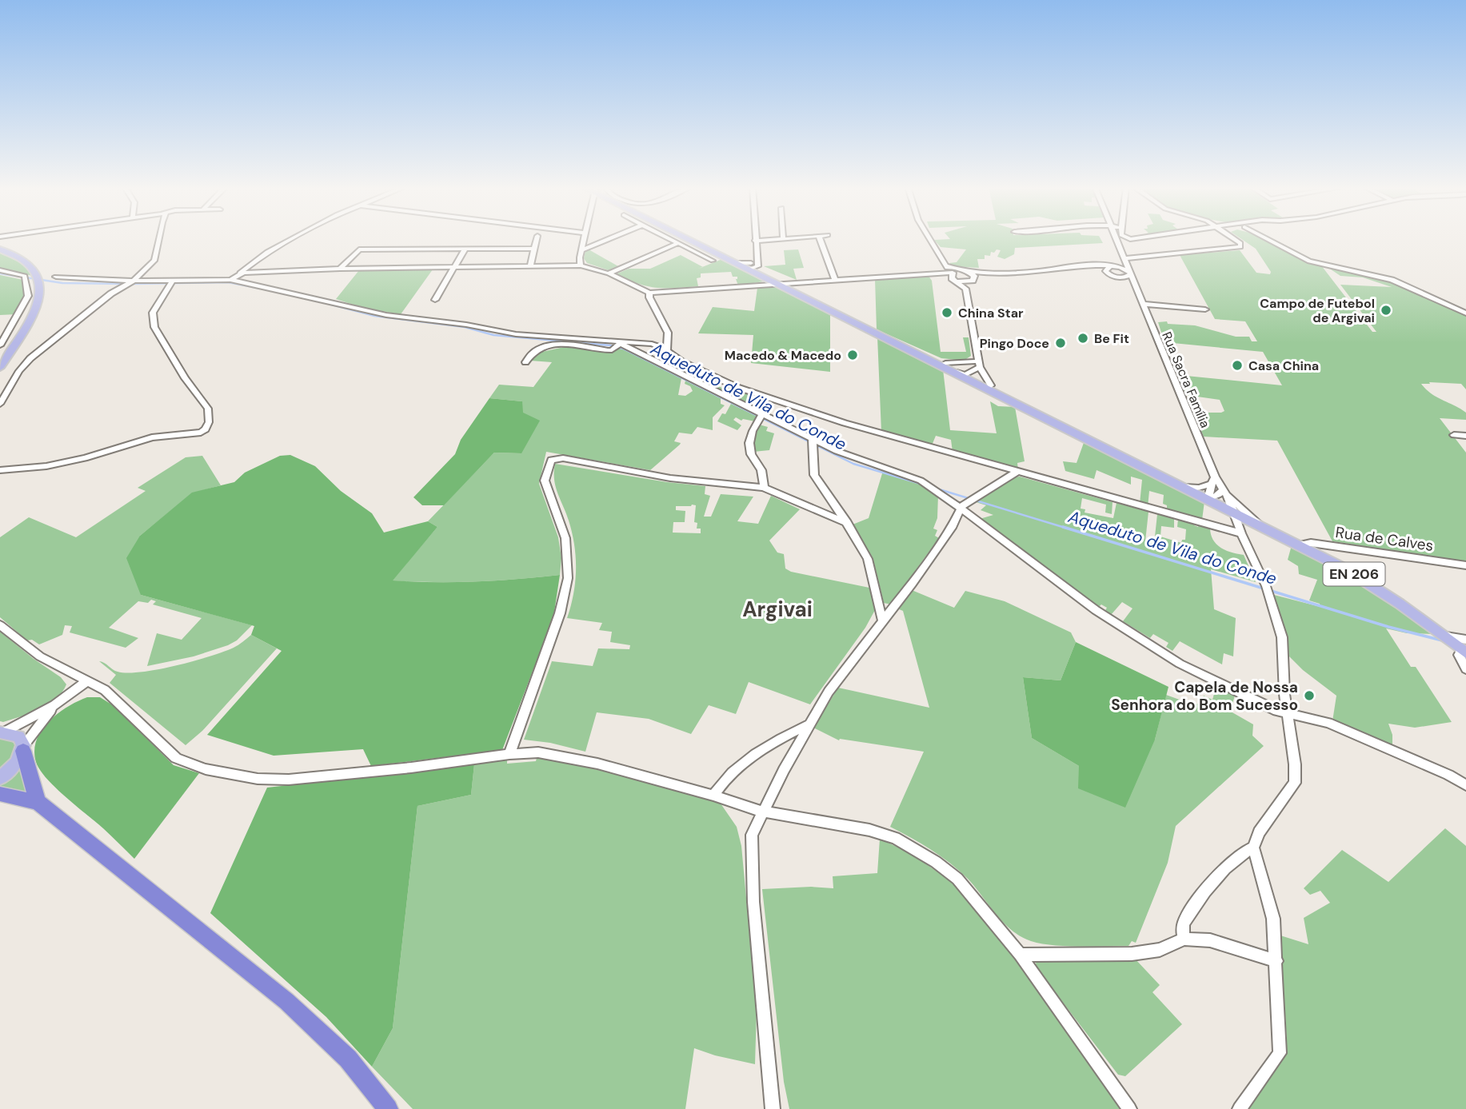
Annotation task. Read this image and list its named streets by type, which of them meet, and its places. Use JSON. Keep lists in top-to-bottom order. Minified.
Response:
{"streets":{"main road":["EN 206"],"street":["Rua Sacra Família","Rua de Calves"]},"crossings":[["Rua de Calves","EN 206"]],"districts":["Argivai"],"water":["Aqueduto de Vila do Conde"],"places":["Campo de Futebol de Argivai","China Star","Be Fit","Pingo Doce","Macedo & Macedo","Casa China","Capela de Nossa Senhora do Bom Sucesso"]}
